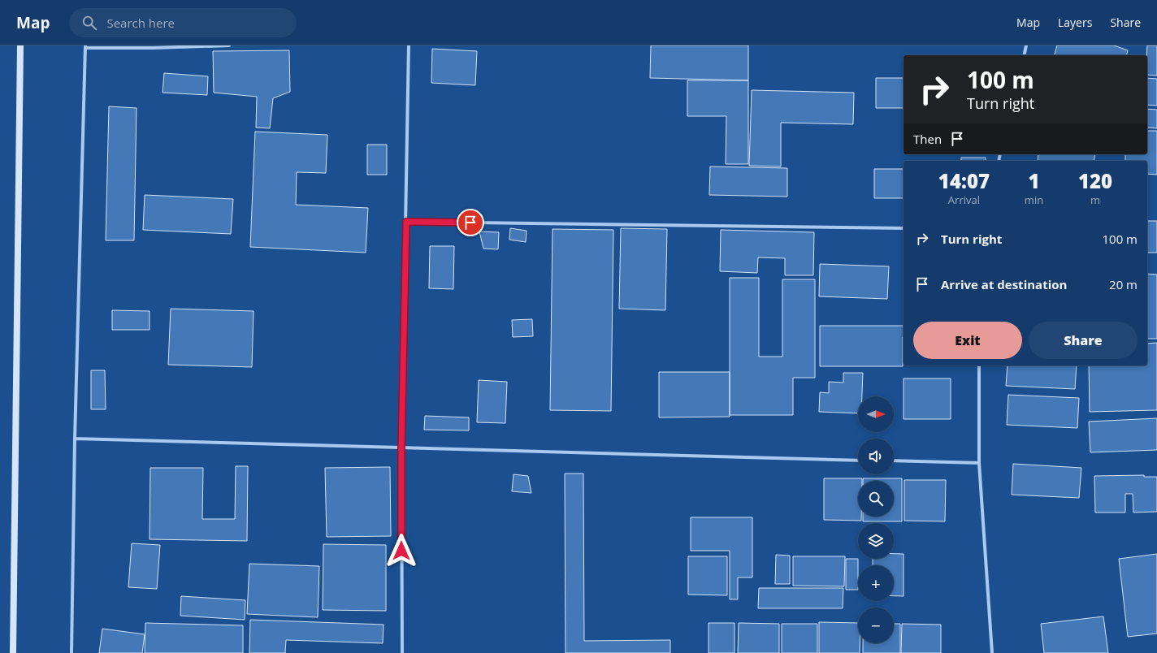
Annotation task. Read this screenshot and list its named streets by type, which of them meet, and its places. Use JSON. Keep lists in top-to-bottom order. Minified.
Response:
{"north":"right","page":{"header":"Map","search":"Search here","nav":["Map","Layers","Share"],"turn":["100 m","Turn right"],"then":"Then","eta":["14:07","Arrival","1","min","120","m"],"list":[{"name":"Turn right","value":"100 m"},{"name":"Arrive at destination","value":"20 m"}],"buttons":["Exit","Share"],"map_buttons":["+","−"]}}
